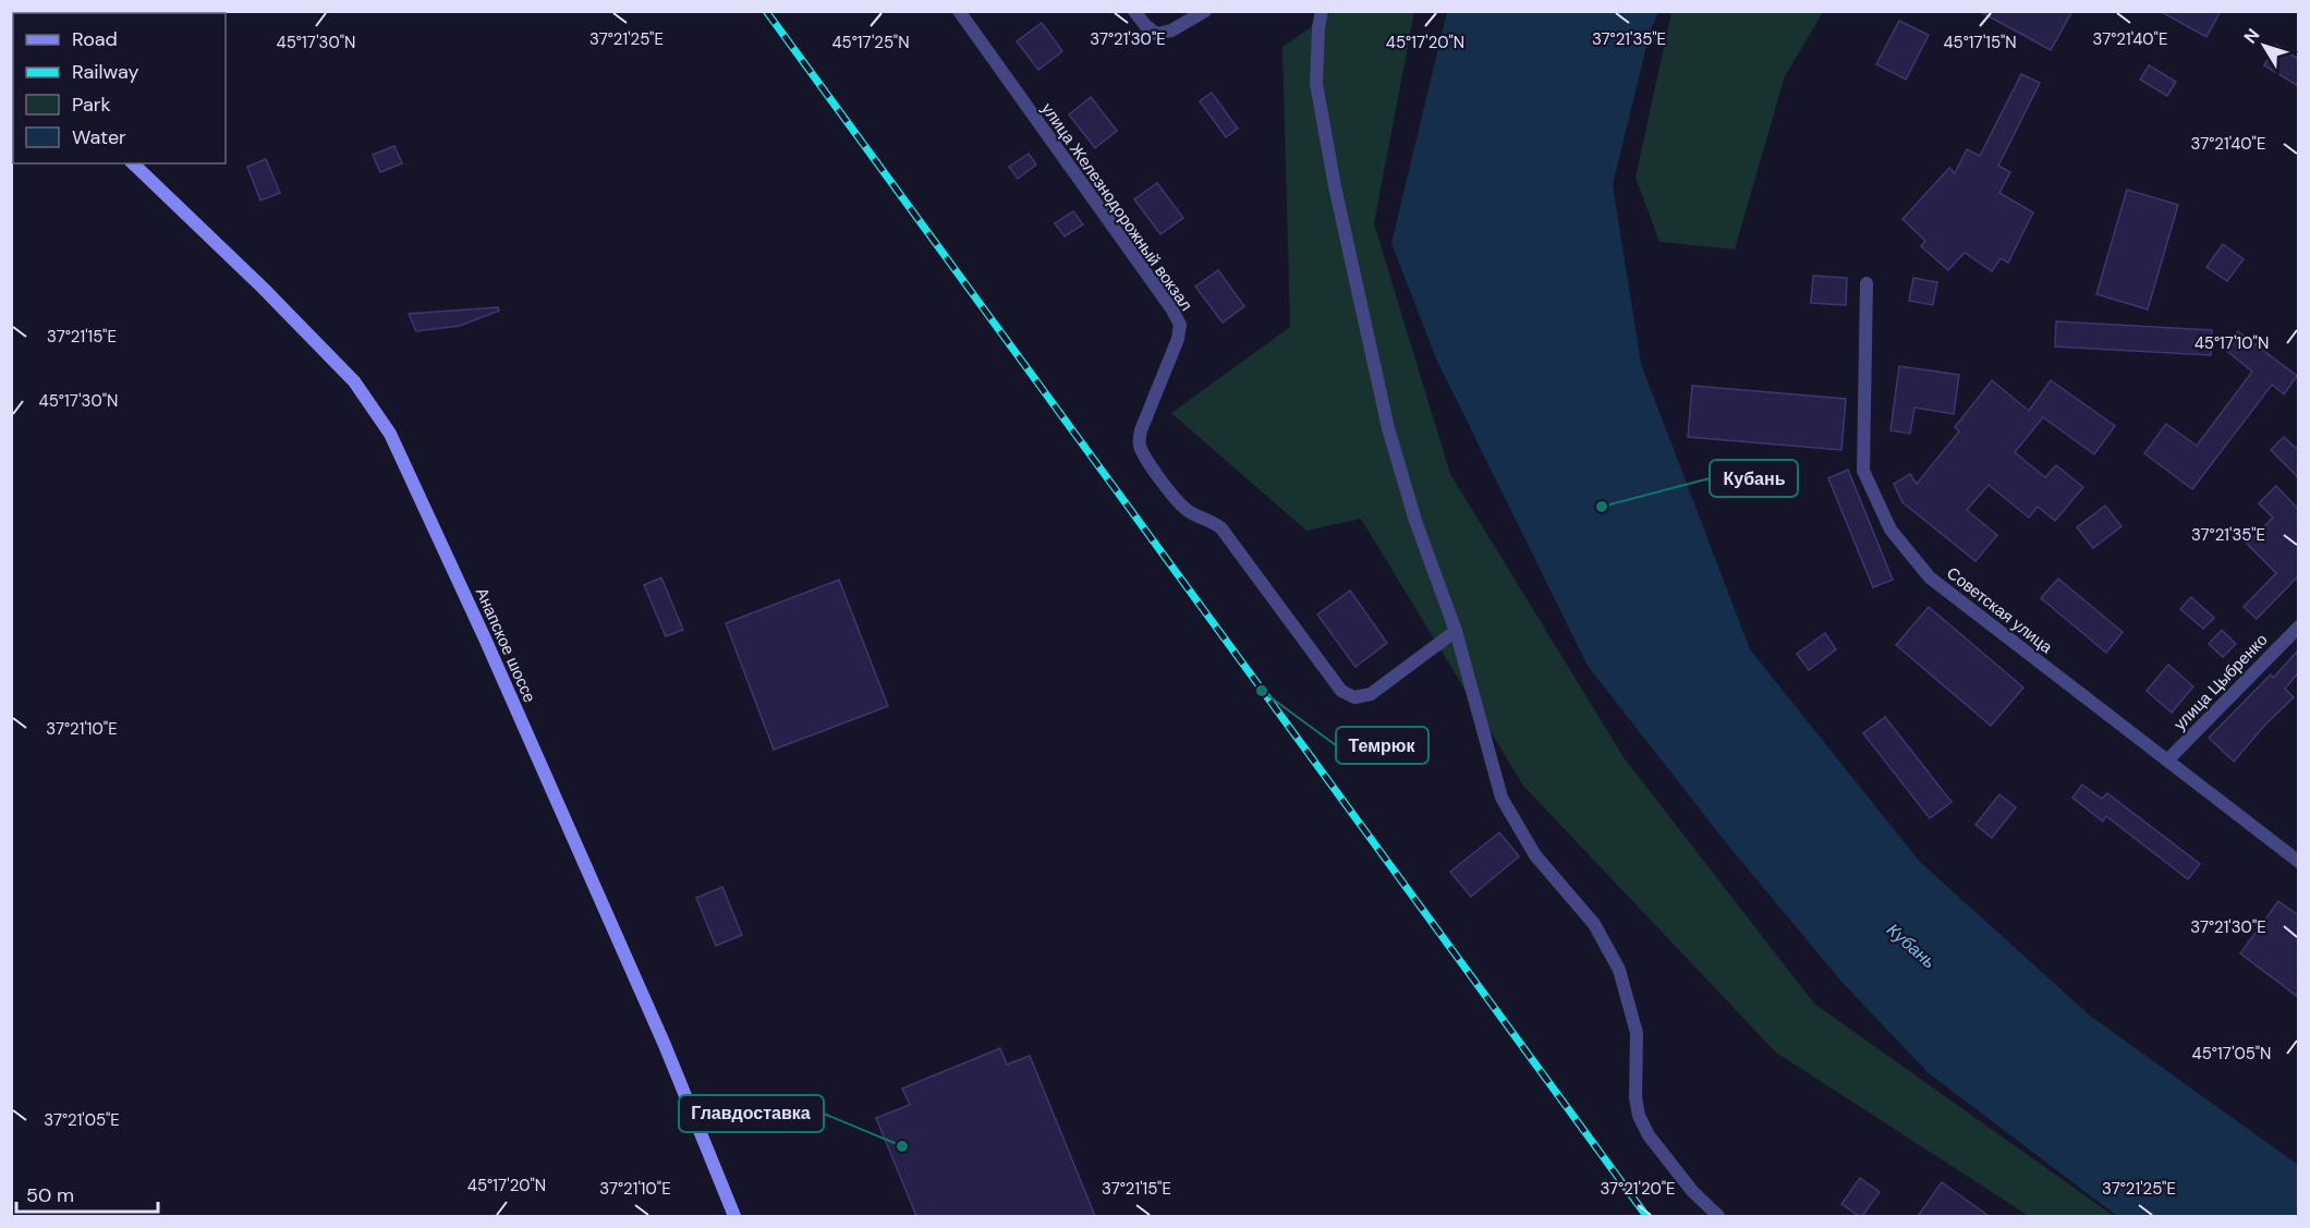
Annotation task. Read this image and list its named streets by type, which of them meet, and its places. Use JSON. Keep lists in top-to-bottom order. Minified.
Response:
{"streets":{"street":["улица Железнодорожный вокзал","Советская улица","Анапское шоссе","улица Цыбренко"]},"crossings":[["Советская улица","улица Цыбренко"]],"water":["Кубань"],"places":["Кубань","Темрюк","Главдоставка"],"legend":["Road","Railway","Park","Water"],"scale_bar":"50 m","north":"top left","coordinates":["37°21'25\"E","37°21'30\"E","37°21'40\"E","37°21'35\"E","45°17'30\"N","45°17'25\"N","45°17'20\"N","45°17'15\"N","37°21'15\"E","45°17'10\"N","37°21'10\"E","45°17'05\"N","37°21'05\"E","37°21'20\"E"]}
